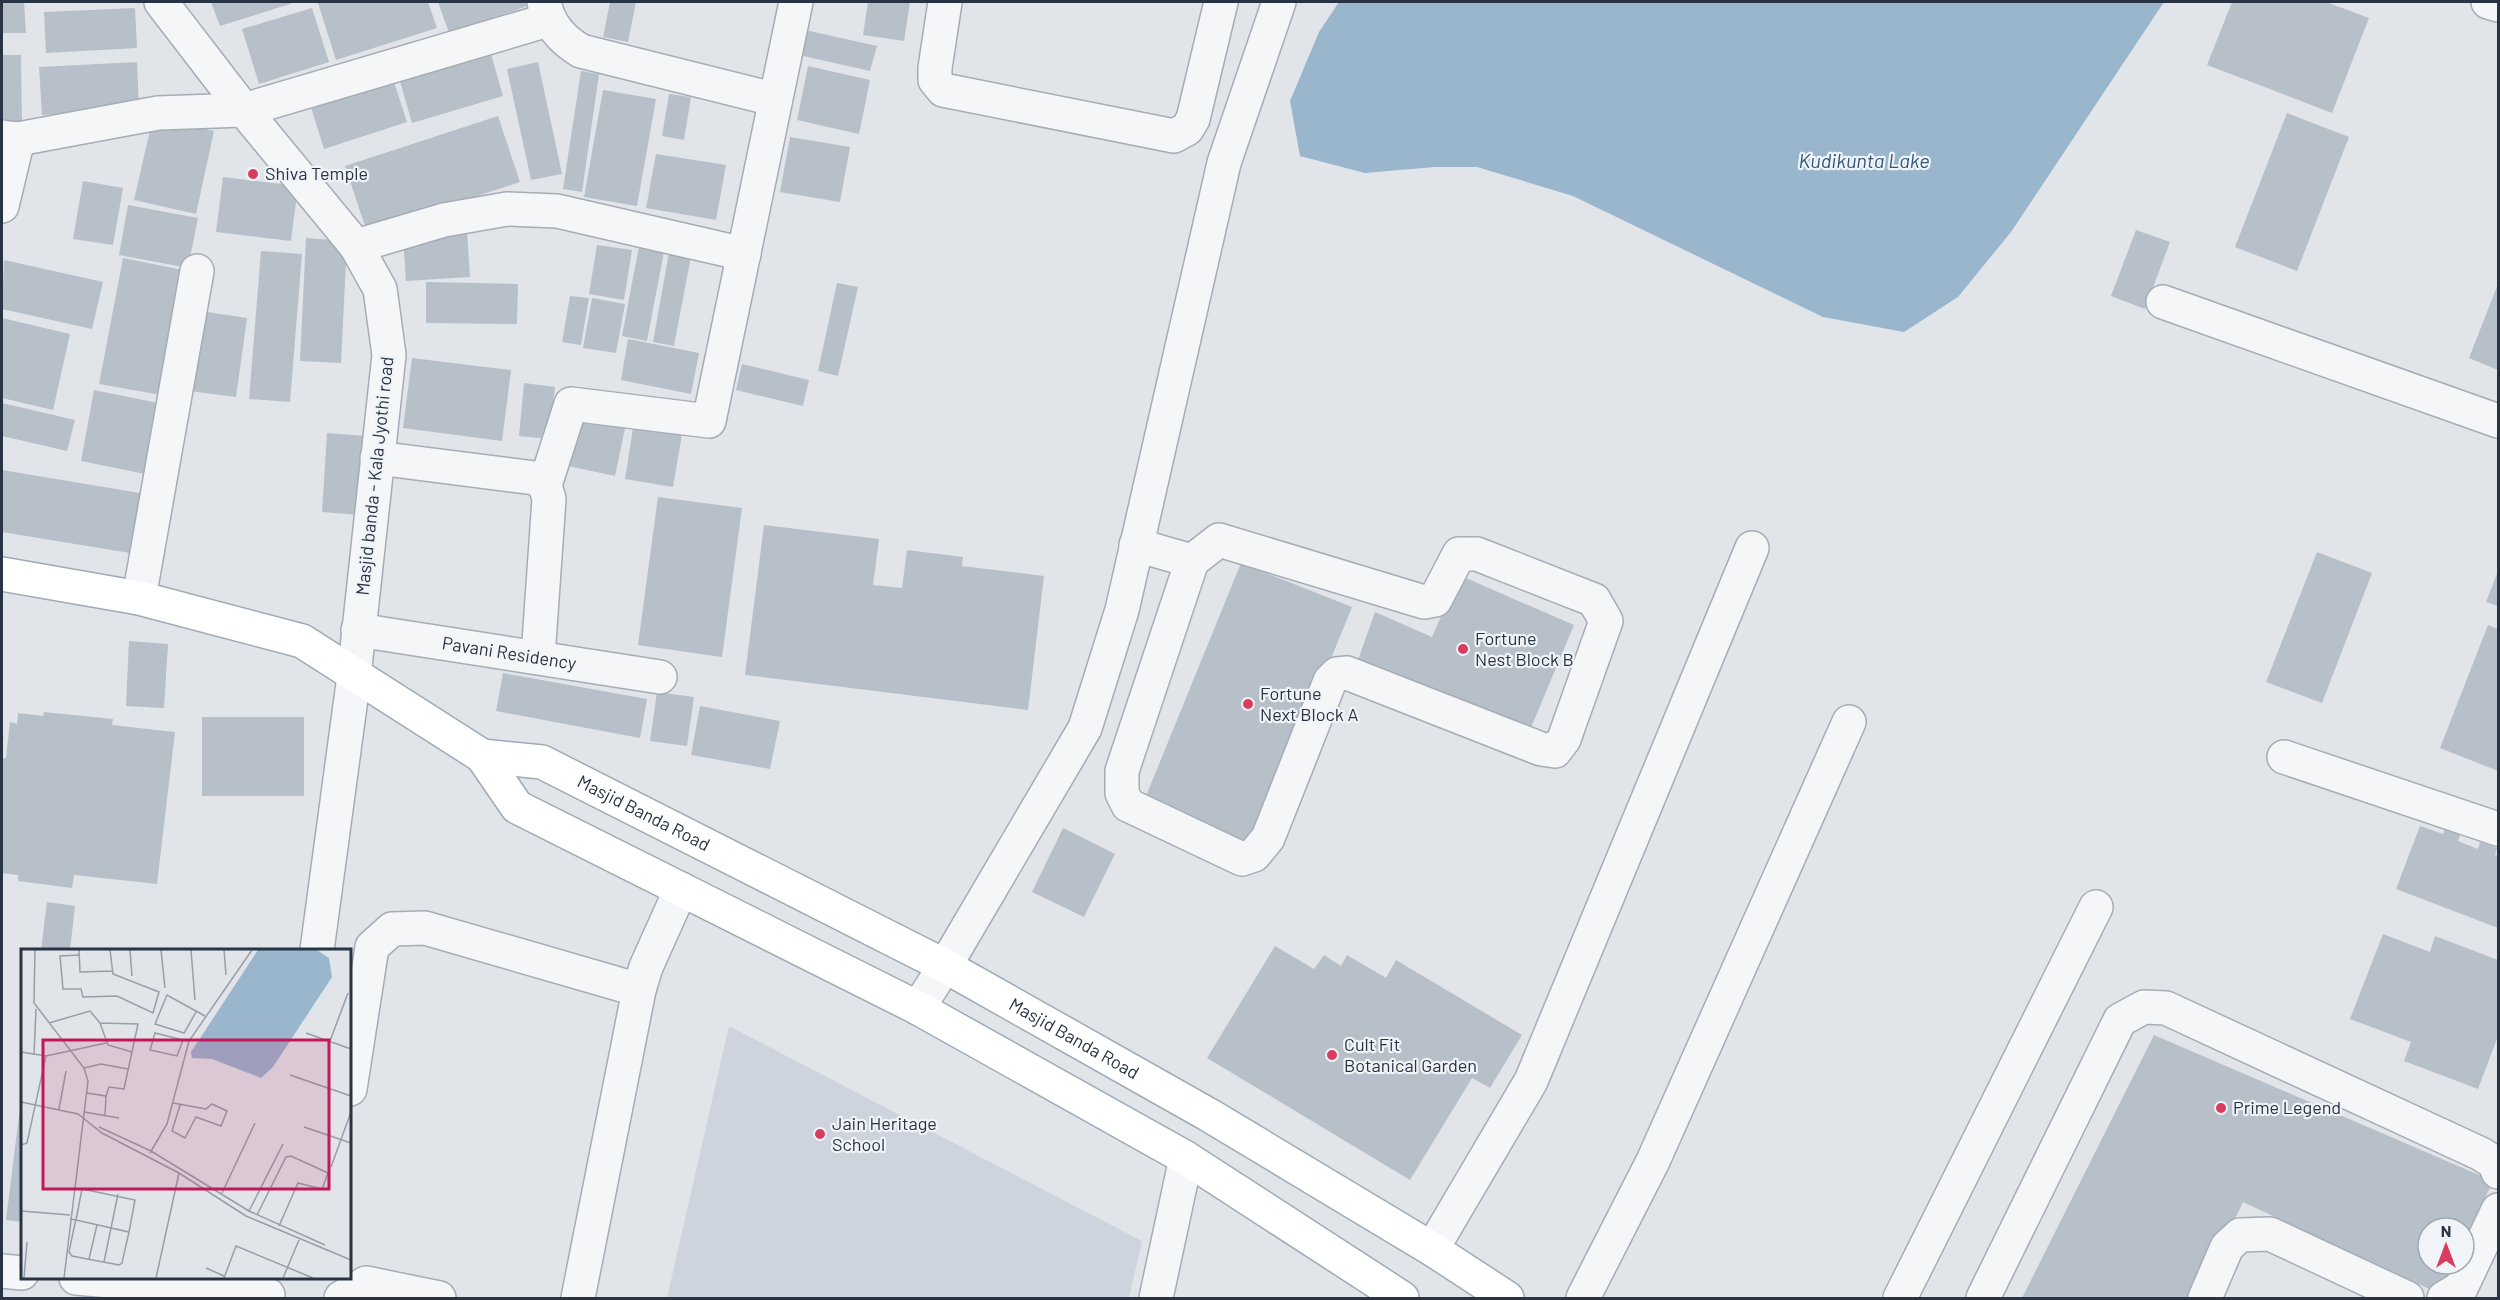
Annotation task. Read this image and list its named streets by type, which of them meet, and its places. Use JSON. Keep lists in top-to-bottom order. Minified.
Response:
{"streets":{"main road":["Masjid Banda Road"],"street":["Masjid banda - Kala Jyothi road","Pavani Residency"]},"crossings":[["Masjid banda - Kala Jyothi road","Pavani Residency"]],"water":["Kudikunta Lake"],"places":["Shiva Temple","Fortune Nest Block B","Fortune Next Block A","Cult Fit Botanical Garden","Prime Legend","Jain Heritage School"],"north":"top"}
